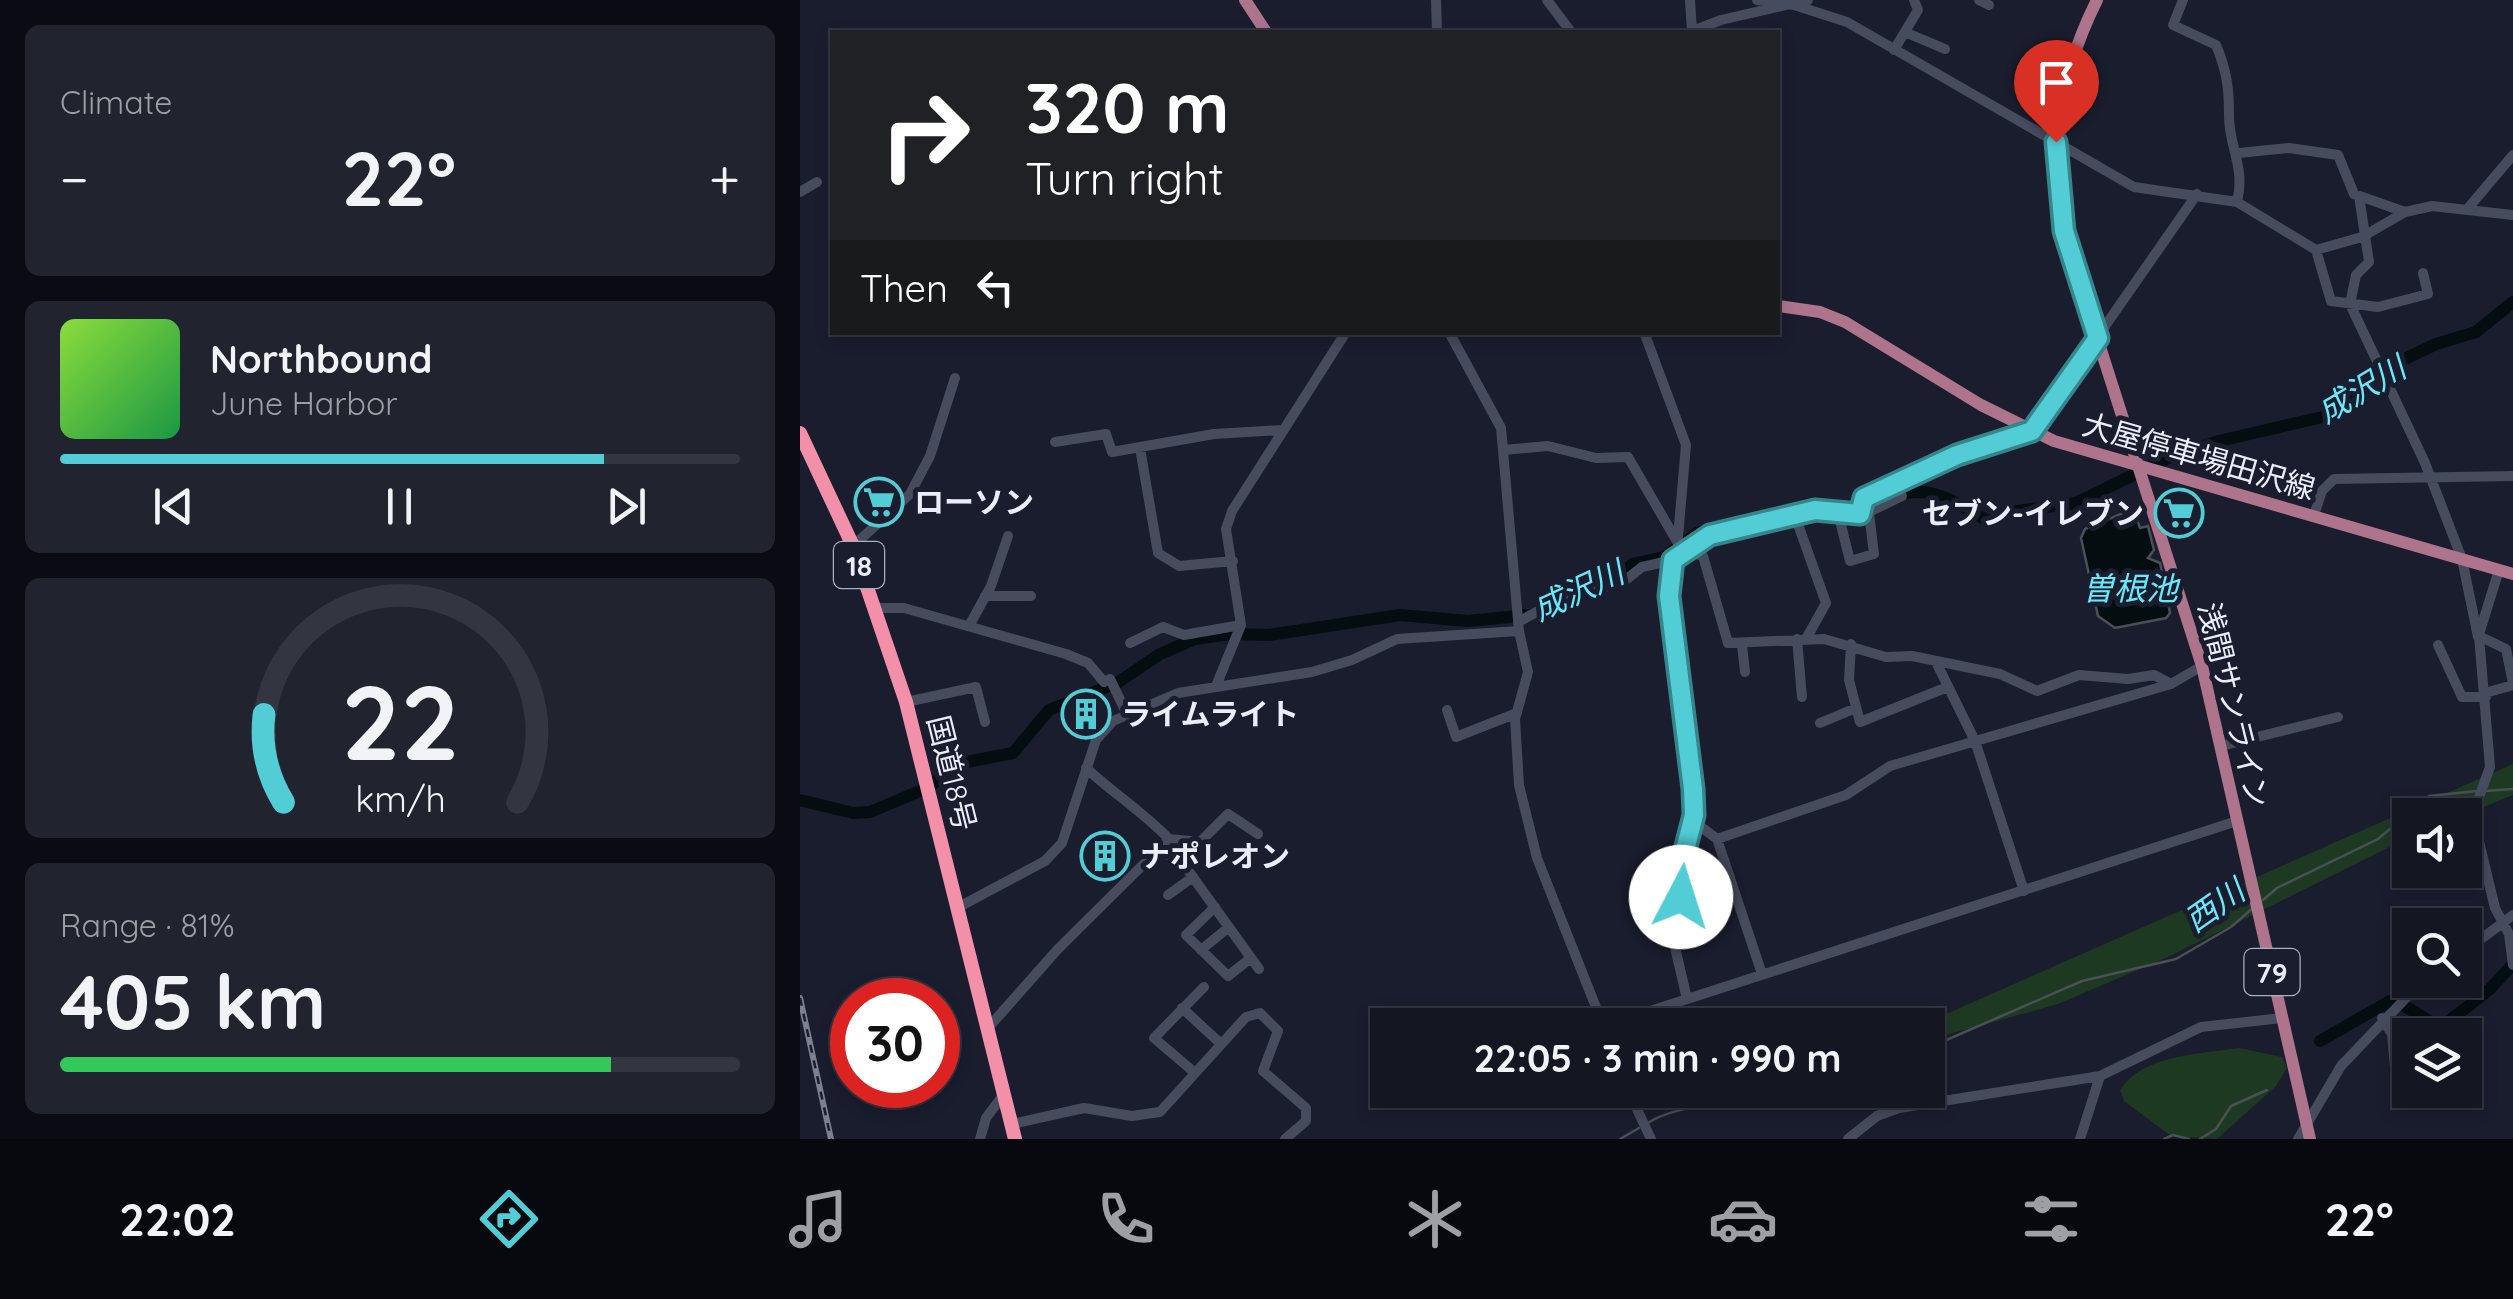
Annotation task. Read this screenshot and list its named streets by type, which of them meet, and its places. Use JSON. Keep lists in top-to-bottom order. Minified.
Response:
{"streets":{"highway":["18","国道18号"],"main road":["大屋停車場田沢線","浅間サンライン","79"]},"crossings":[["大屋停車場田沢線","浅間サンライン"]],"water":["成沢川","曽根池","西川"],"places":{"supermarket":["ローソン","セブン-イレブン"],"building":["ライムライト","ナポレオン"]},"page":{"tile":["Climate",["Range · 81%","405 km"]],"turn":["320 m","Turn right"],"heat":["−","22°","+"],"then":"Then","song":["Northbound","June Harbor"],"limit":"30","trip":"22:05 · 3 min · 990 m","tabs":["22:02","22°"],"gauge":["22","km/h"]}}
